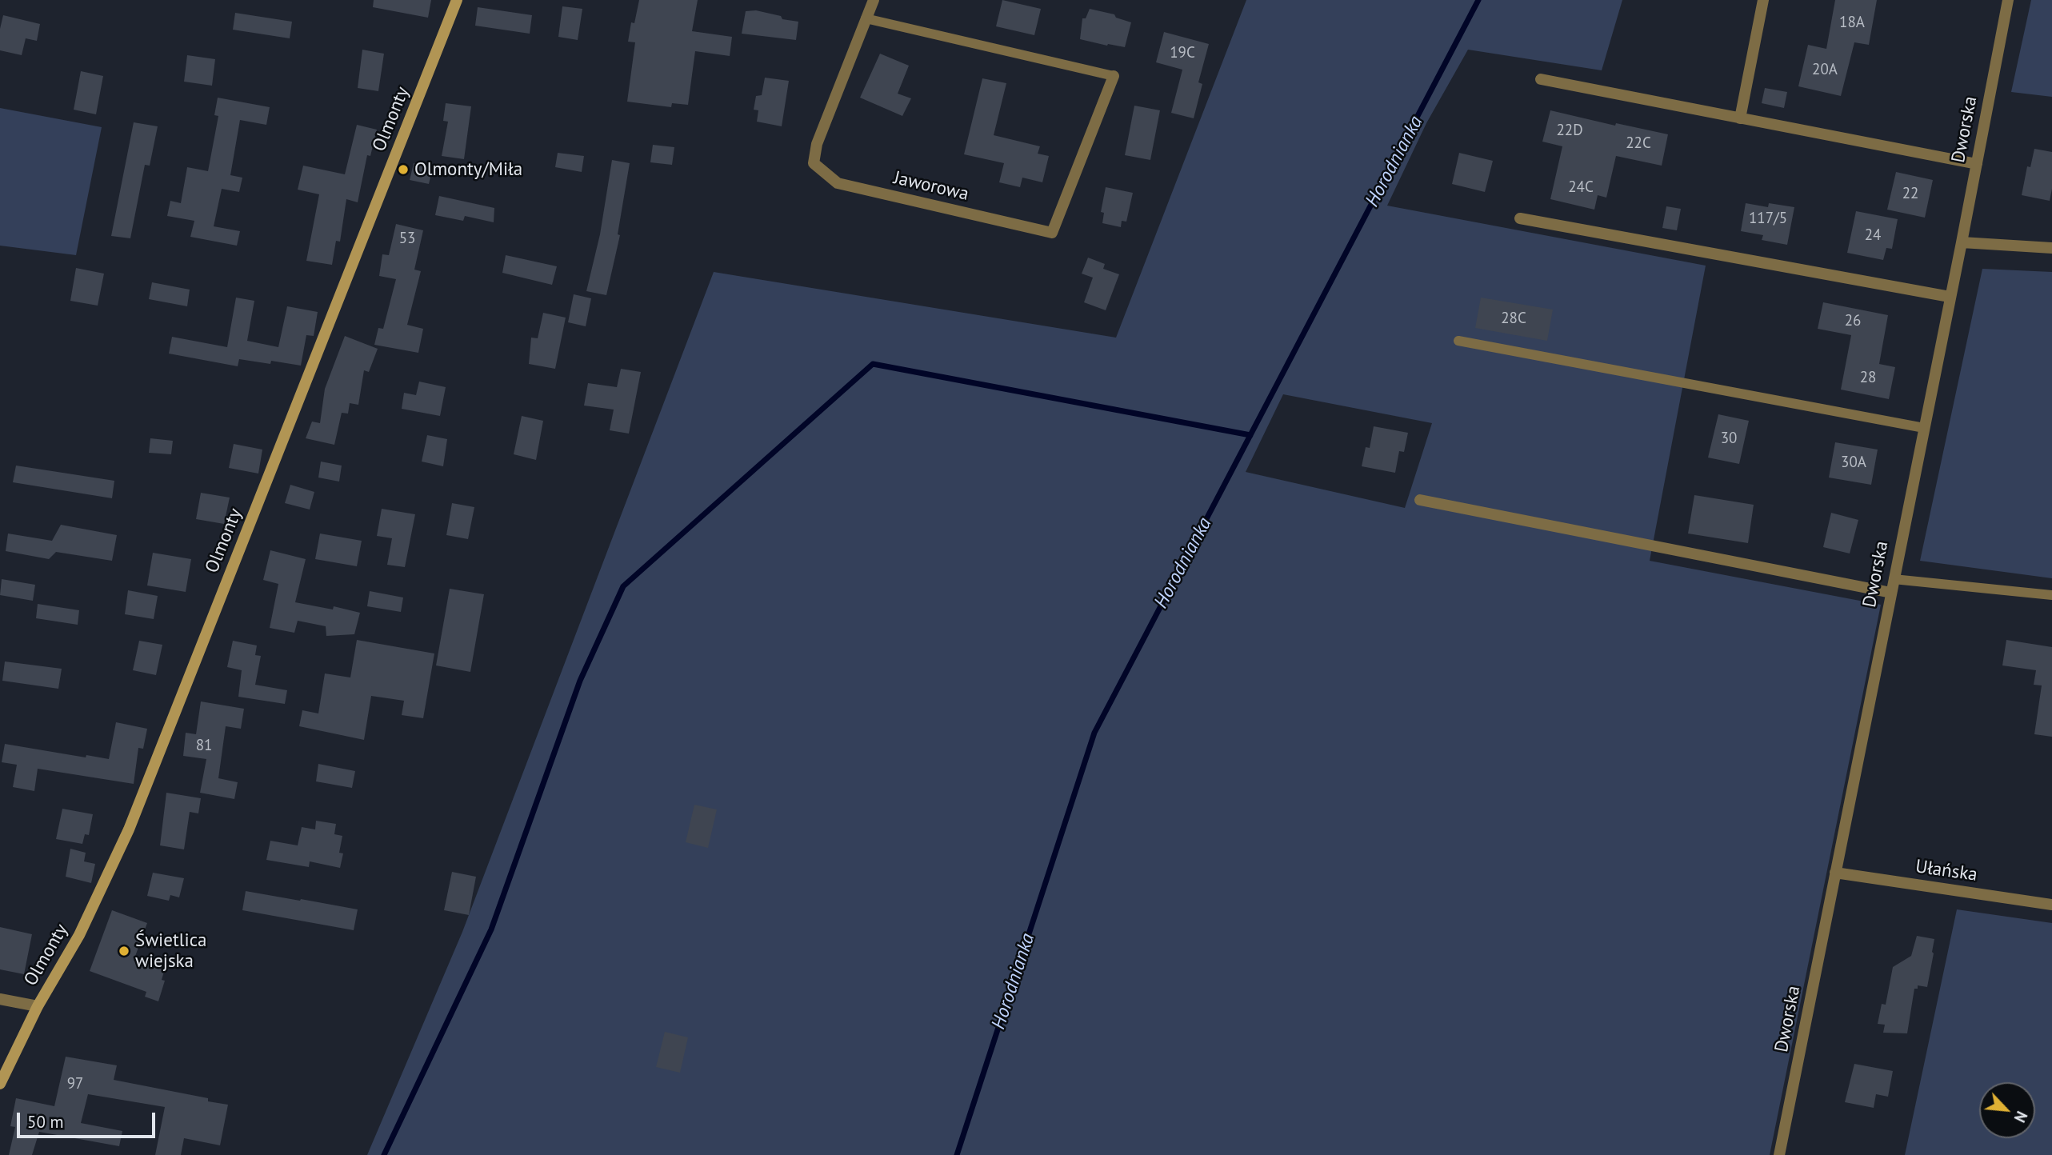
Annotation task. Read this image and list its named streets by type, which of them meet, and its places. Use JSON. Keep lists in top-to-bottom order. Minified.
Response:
{"streets":{"street":["Olmonty","Dworska","Jaworowa","Ułańska"]},"crossings":[["Dworska","Ułańska"]],"water":["Horodnianka"],"places":["Olmonty/Miła","Świetlica wiejska"],"house_numbers":["18A","19C","20A","22D","22C","24C","22","117/5","24","53","28C","26","28","30","30A","81","97"],"scale_bar":"50 m","north":"bottom right"}
